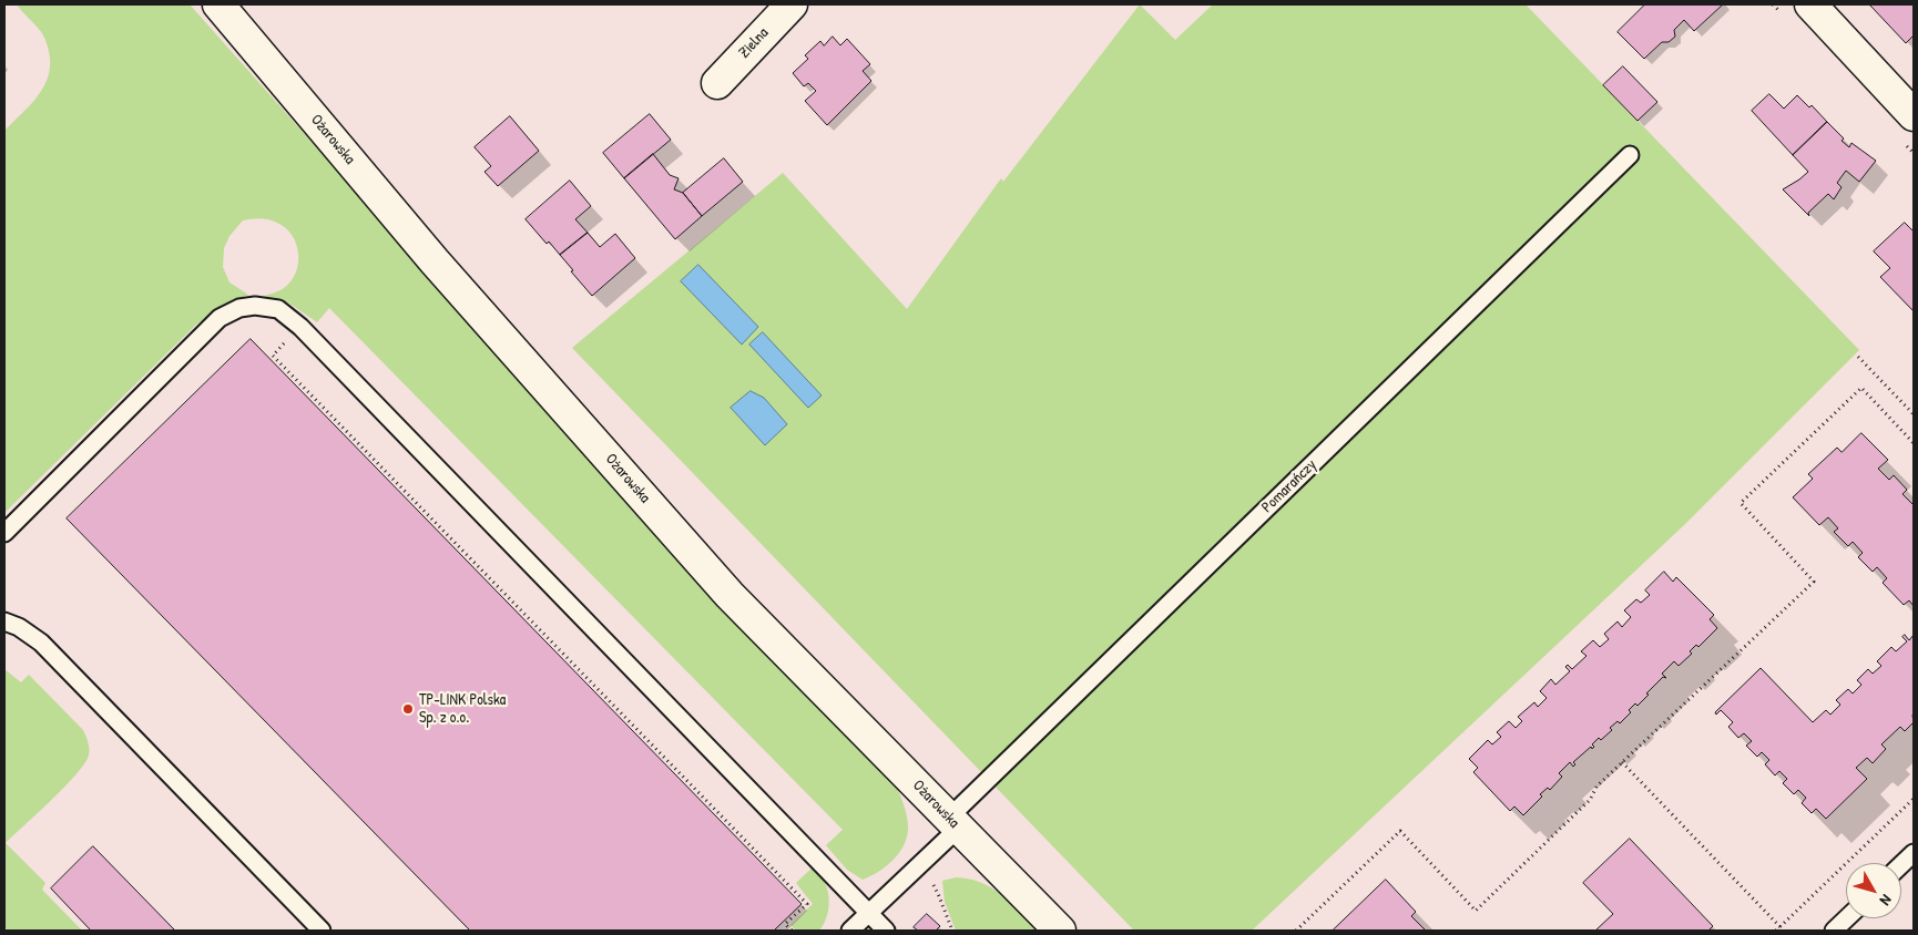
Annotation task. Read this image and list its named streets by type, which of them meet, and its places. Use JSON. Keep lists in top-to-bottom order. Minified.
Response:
{"streets":{"main road":["Zielna","Ożarowska"],"lane":["Pomarańczy"]},"crossings":[["Ożarowska","Pomarańczy"]],"places":["TP-LINK Polska Sp. z o.o."],"north":"bottom right"}
